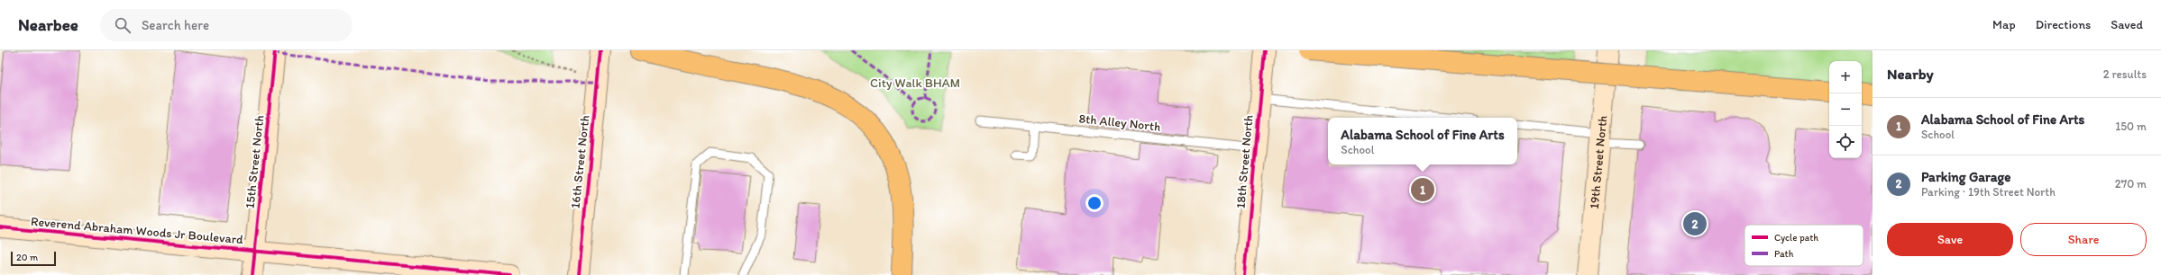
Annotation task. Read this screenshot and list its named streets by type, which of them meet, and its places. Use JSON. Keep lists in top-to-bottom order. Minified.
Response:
{"streets":{"main road":["15th Street North","16th Street North","18th Street North","19th Street North","Reverend Abraham Woods Jr Boulevard"],"lane":["8th Alley North"]},"crossings":[["8th Alley North","18th Street North"],["15th Street North","Reverend Abraham Woods Jr Boulevard"]],"parks":["City Walk BHAM"],"legend":["Cycle path","Path"],"scale_bar":"20 m","page":{"header":"Nearbee","search":"Search here","nav":["Map","Directions","Saved"],"heading":["Nearby","2 results"],"map_buttons":["+","−"],"list":[{"mark":"1","name":"Alabama School of Fine Arts","note":"School","value":"150 m"},{"mark":"2","name":"Parking Garage","note":"Parking · 19th Street North","value":"270 m"}],"popup":["Alabama School of Fine Arts","School"],"pins":["1","2"],"buttons":["Save","Share"],"scale":"20 m"}}
